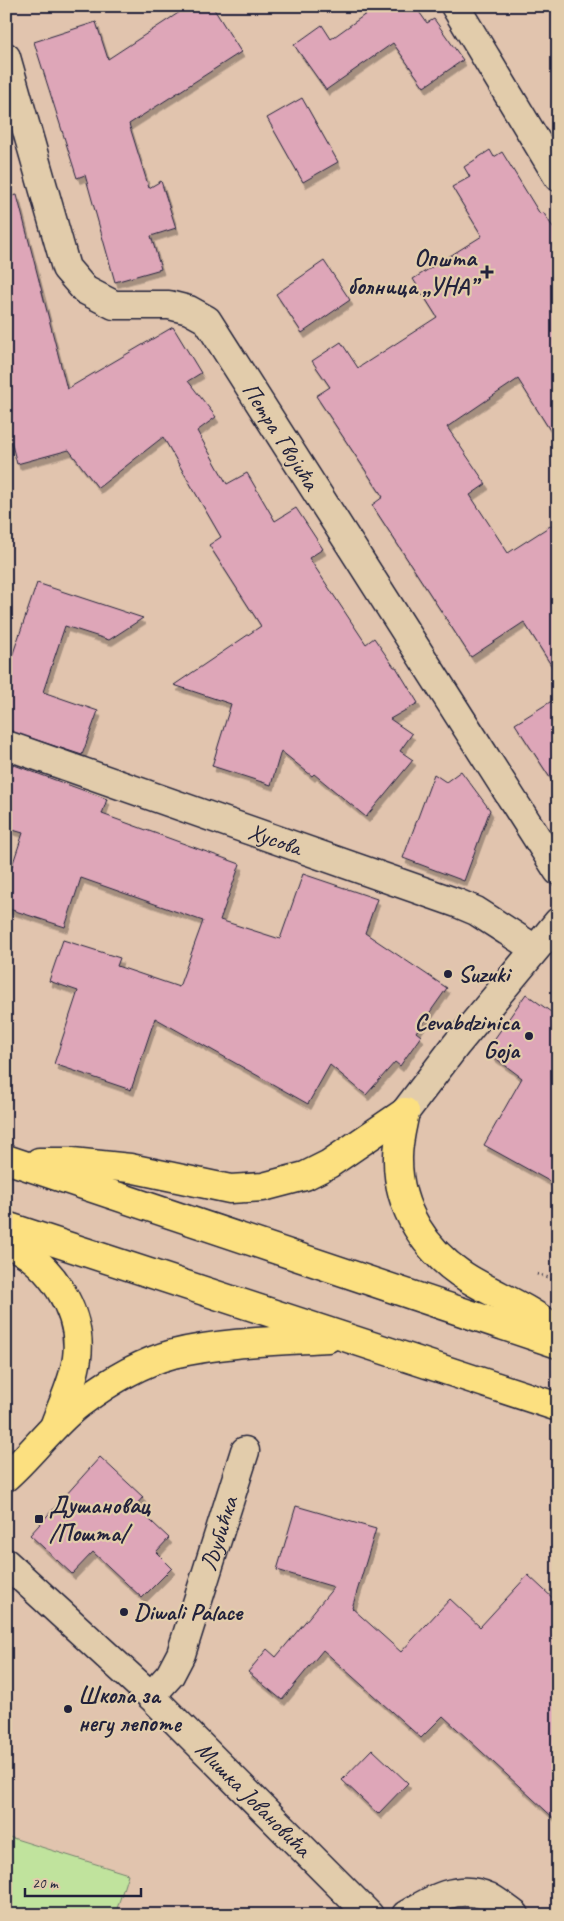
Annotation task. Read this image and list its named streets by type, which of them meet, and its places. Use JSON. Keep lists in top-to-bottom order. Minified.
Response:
{"streets":{"street":["Петра Гвојића","Хусова","Љубићка","Мишка Јовановића"]},"crossings":[["Љубићка","Мишка Јовановића"]],"places":{"health":["Општа болница „УНА”"],"other":["Suzuki","Cevabdzinica Goja","Diwali Palace","Школа за негу лепоте"],"transit":["Душановац /Пошта/"]},"scale_bar":"20 m"}
